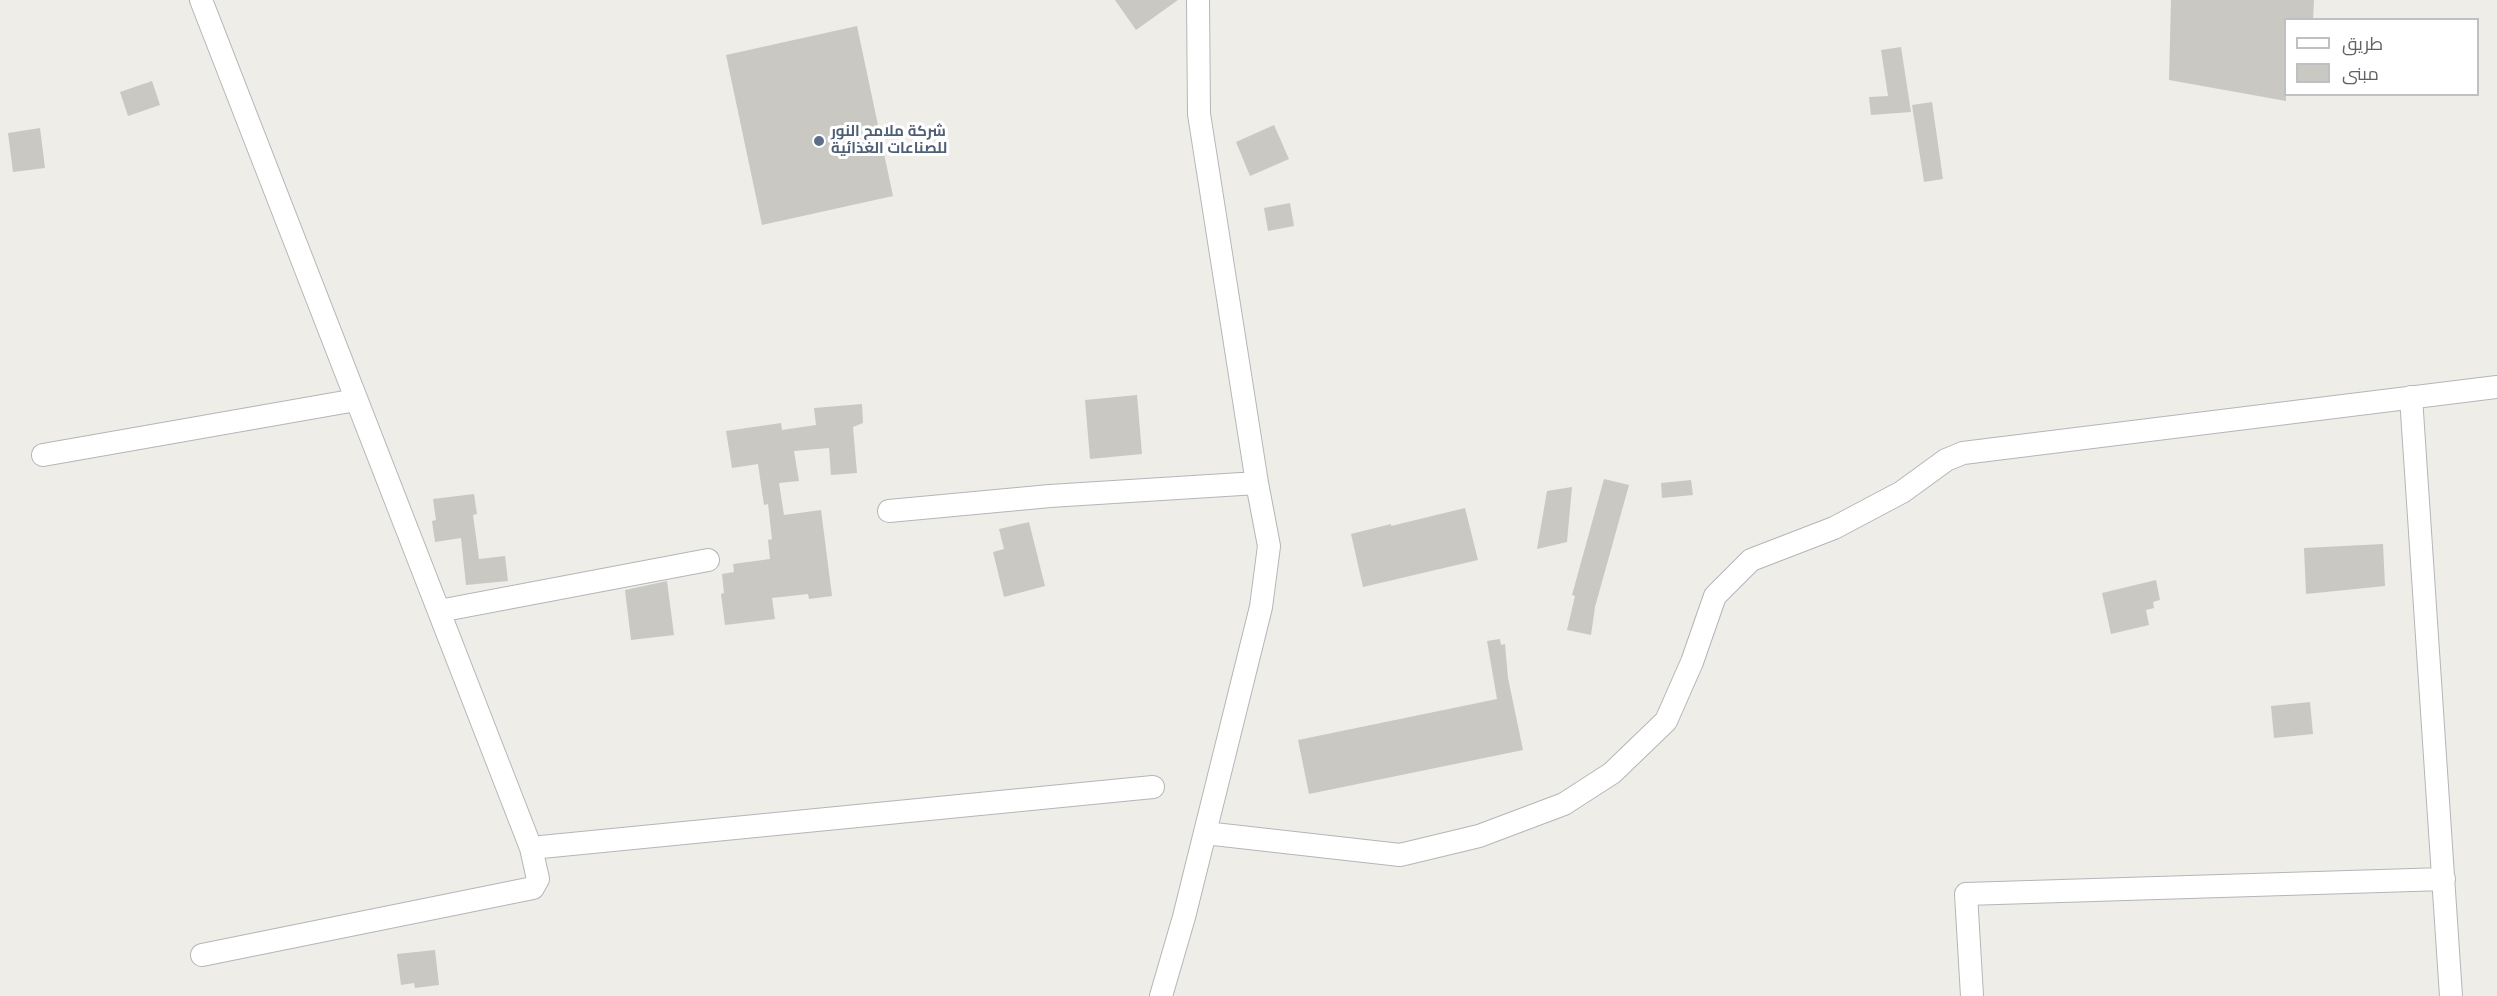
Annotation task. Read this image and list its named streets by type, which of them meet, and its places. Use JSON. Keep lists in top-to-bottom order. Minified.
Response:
{"places":["شركة ملامح النور للصناعات الغذائية"],"legend":["طريق","مبنى"]}
